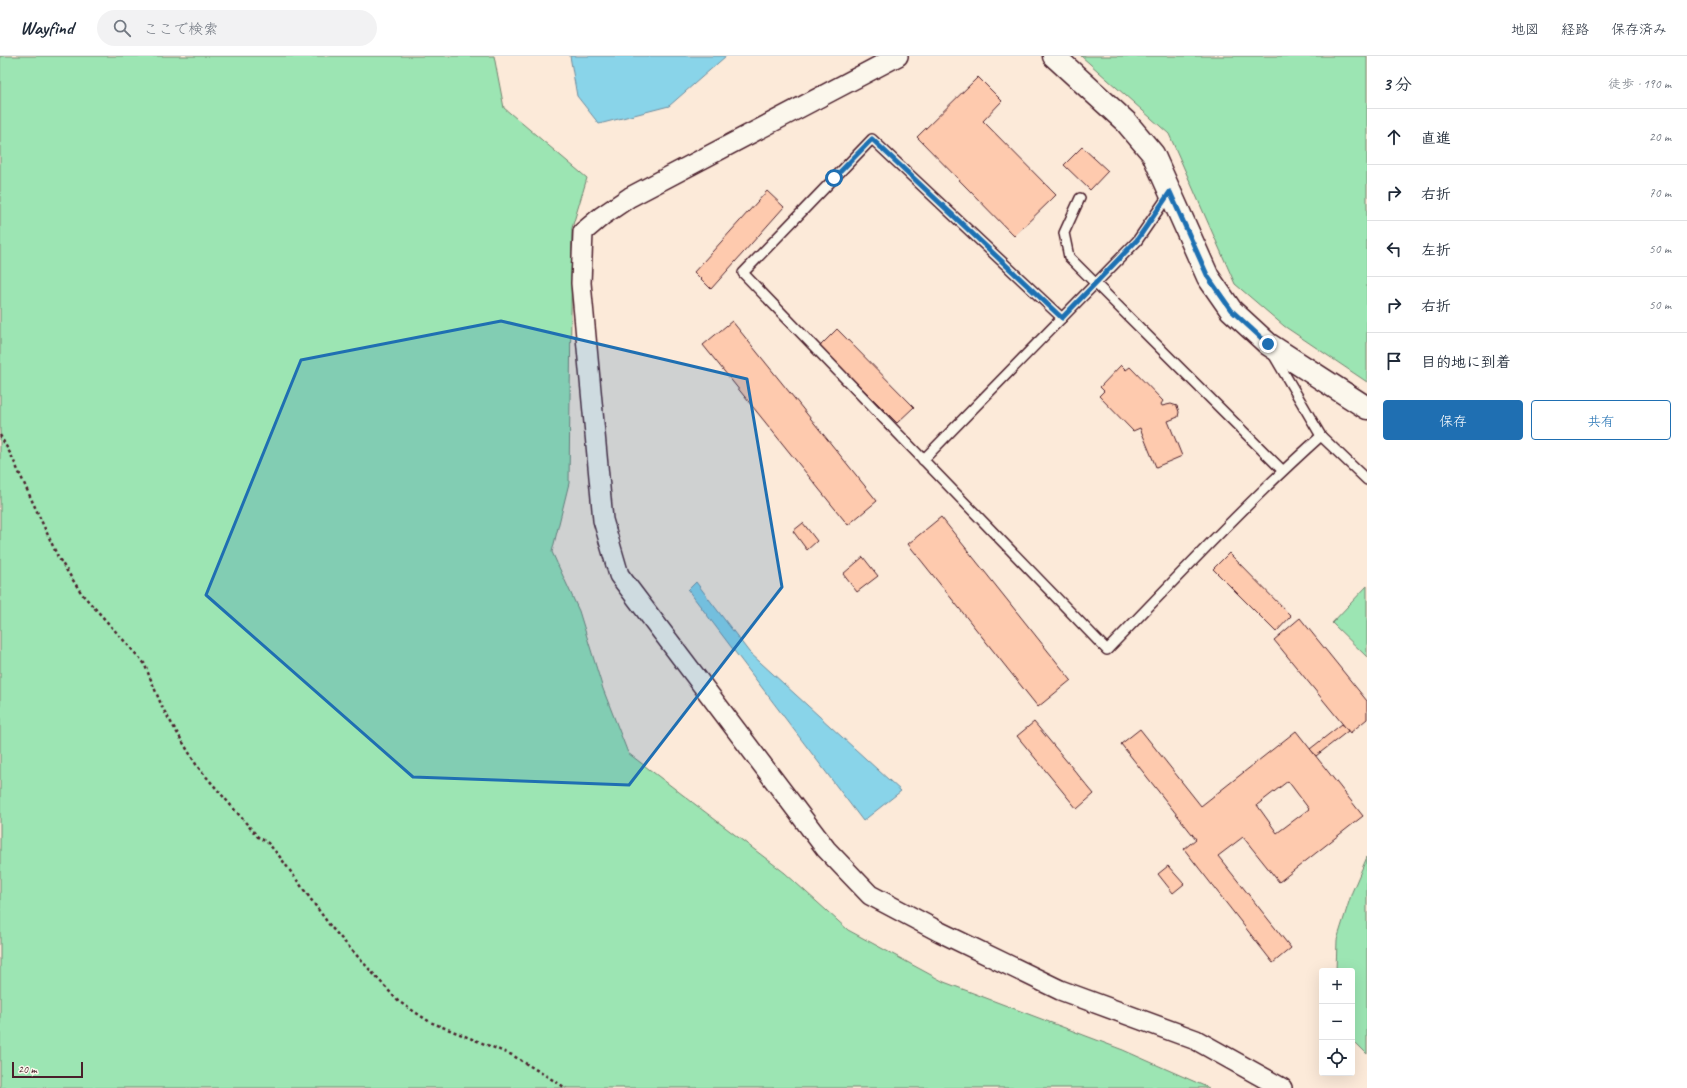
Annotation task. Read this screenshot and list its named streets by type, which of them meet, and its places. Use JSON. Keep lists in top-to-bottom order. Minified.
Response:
{"scale_bar":"20 m","page":{"header":"Wayfind","search":"ここで検索","nav":["地図","経路","保存済み"],"heading":["3 分","徒歩 · 190 m"],"list":[["直進","20 m"],["右折","70 m"],["左折","50 m"],["右折","50 m"],"目的地に到着"],"buttons":["保存","共有"],"map_buttons":["+","−"],"scale":"20 m"}}
